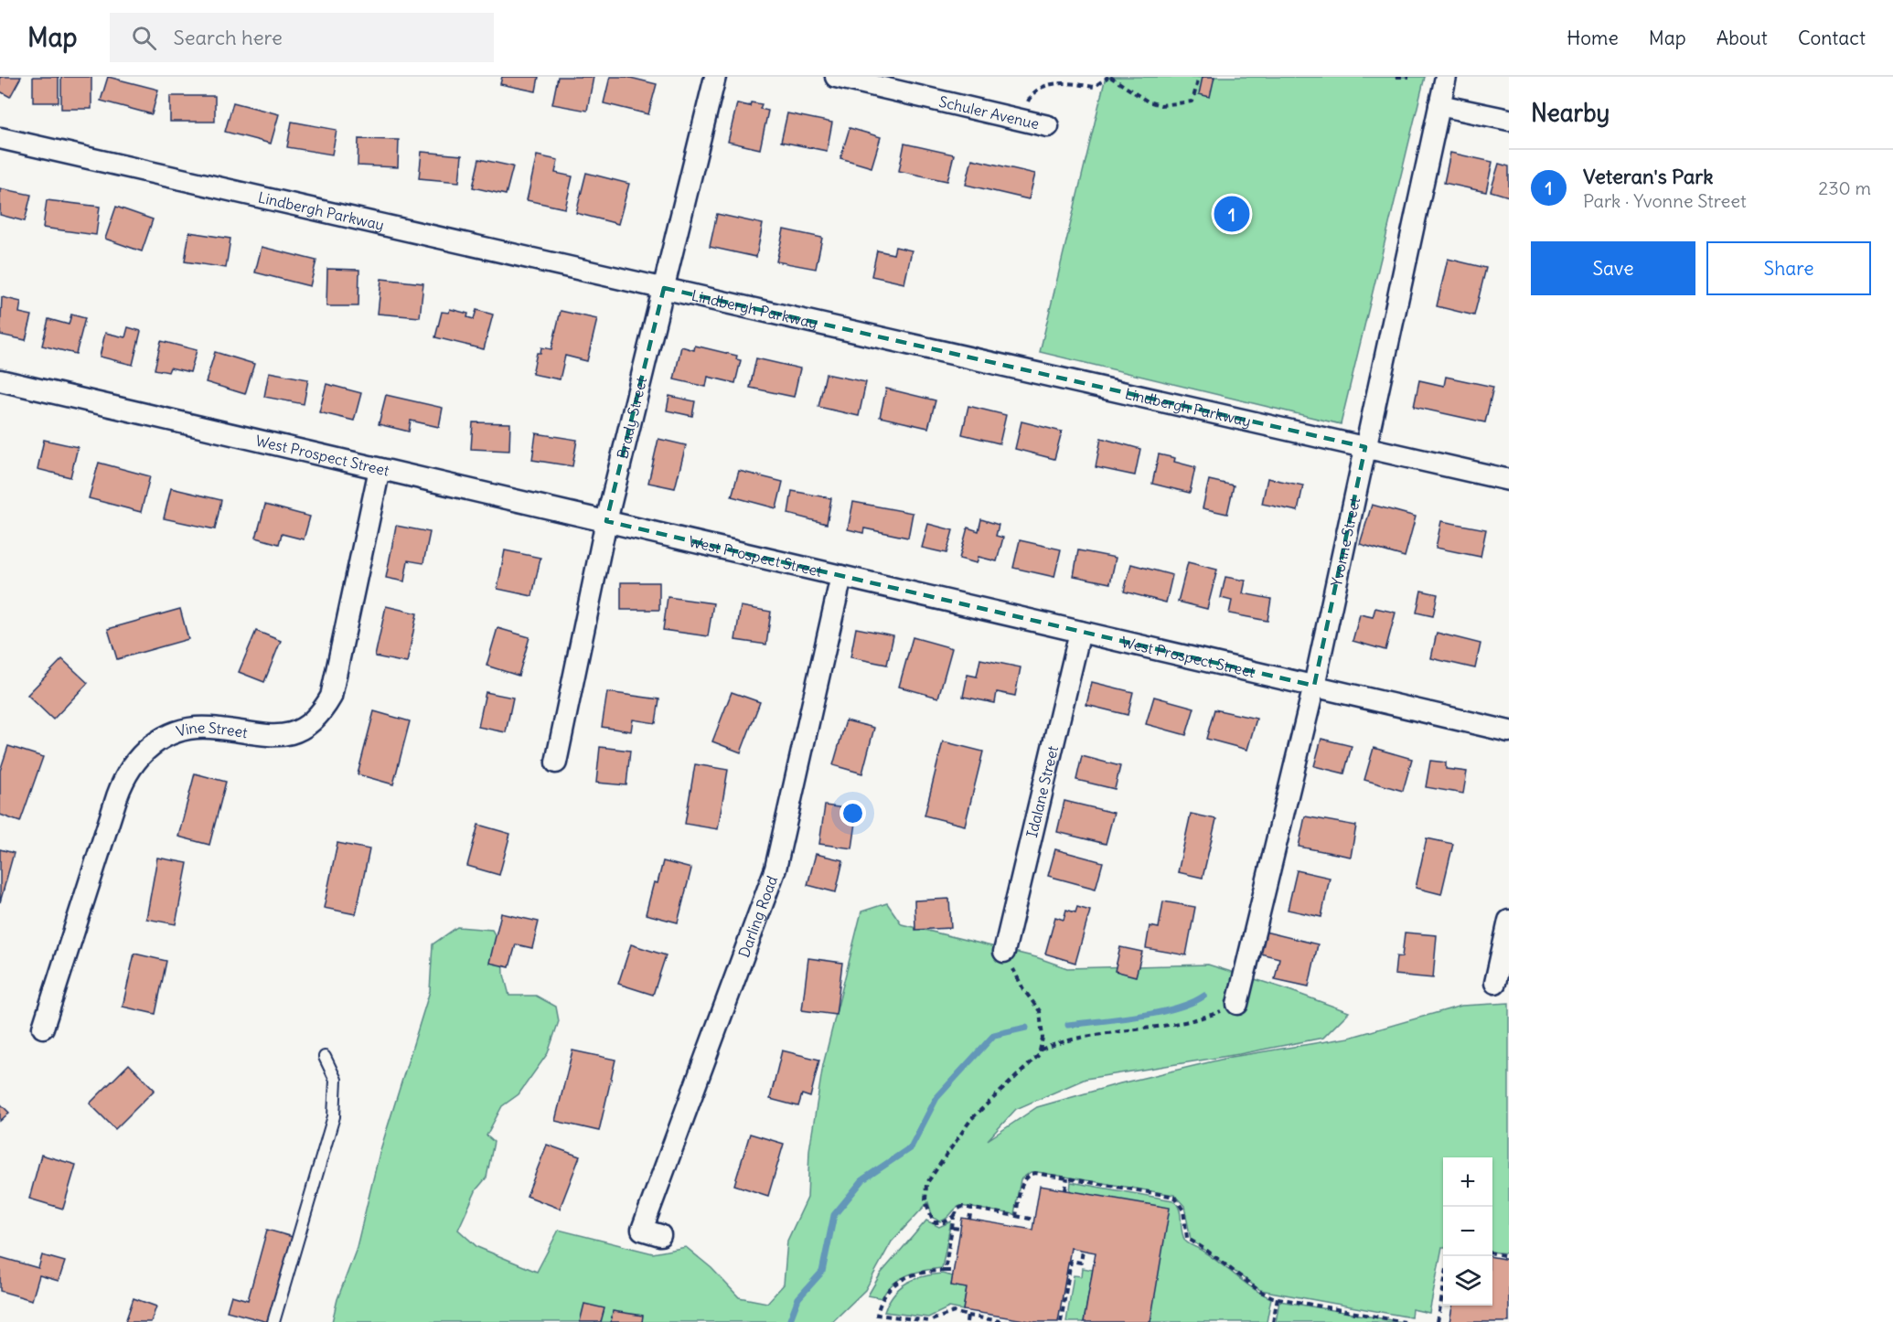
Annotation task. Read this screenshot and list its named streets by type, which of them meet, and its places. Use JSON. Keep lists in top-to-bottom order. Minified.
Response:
{"streets":{"street":["Schuler Avenue","Lindbergh Parkway","Brady Street","West Prospect Street","Yvonne Street","Vine Street","Idalane Street","Darling Road"]},"crossings":[["Lindbergh Parkway","Brady Street"],["Lindbergh Parkway","Yvonne Street"],["Brady Street","West Prospect Street"],["West Prospect Street","Yvonne Street"],["West Prospect Street","Vine Street"],["West Prospect Street","Idalane Street"],["West Prospect Street","Darling Road"]],"page":{"header":"Map","search":"Search here","nav":["Home","Map","About","Contact"],"heading":"Nearby","list":[{"mark":"1","name":"Veteran's Park","note":"Park · Yvonne Street","value":"230 m"}],"pins":"1","buttons":["Save","Share"],"map_buttons":["+","−"]}}
